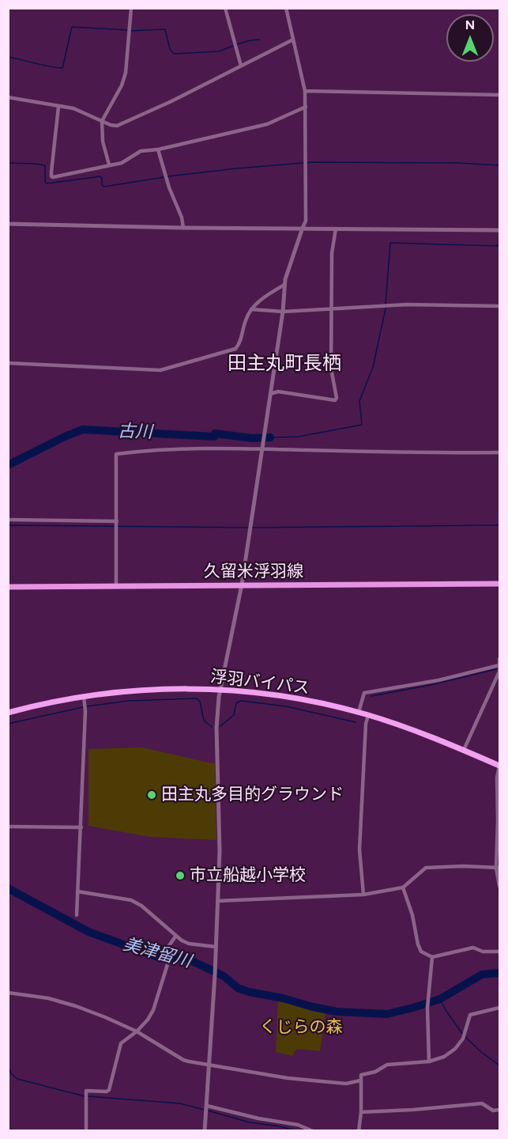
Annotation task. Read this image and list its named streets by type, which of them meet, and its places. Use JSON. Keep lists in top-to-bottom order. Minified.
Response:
{"streets":{"highway":["浮羽バイパス"],"main road":["久留米浮羽線"]},"districts":["田主丸町長栖"],"water":["古川","美津留川"],"parks":["くじらの森"],"places":["田主丸多目的グラウンド","市立船越小学校"],"north":"top"}
